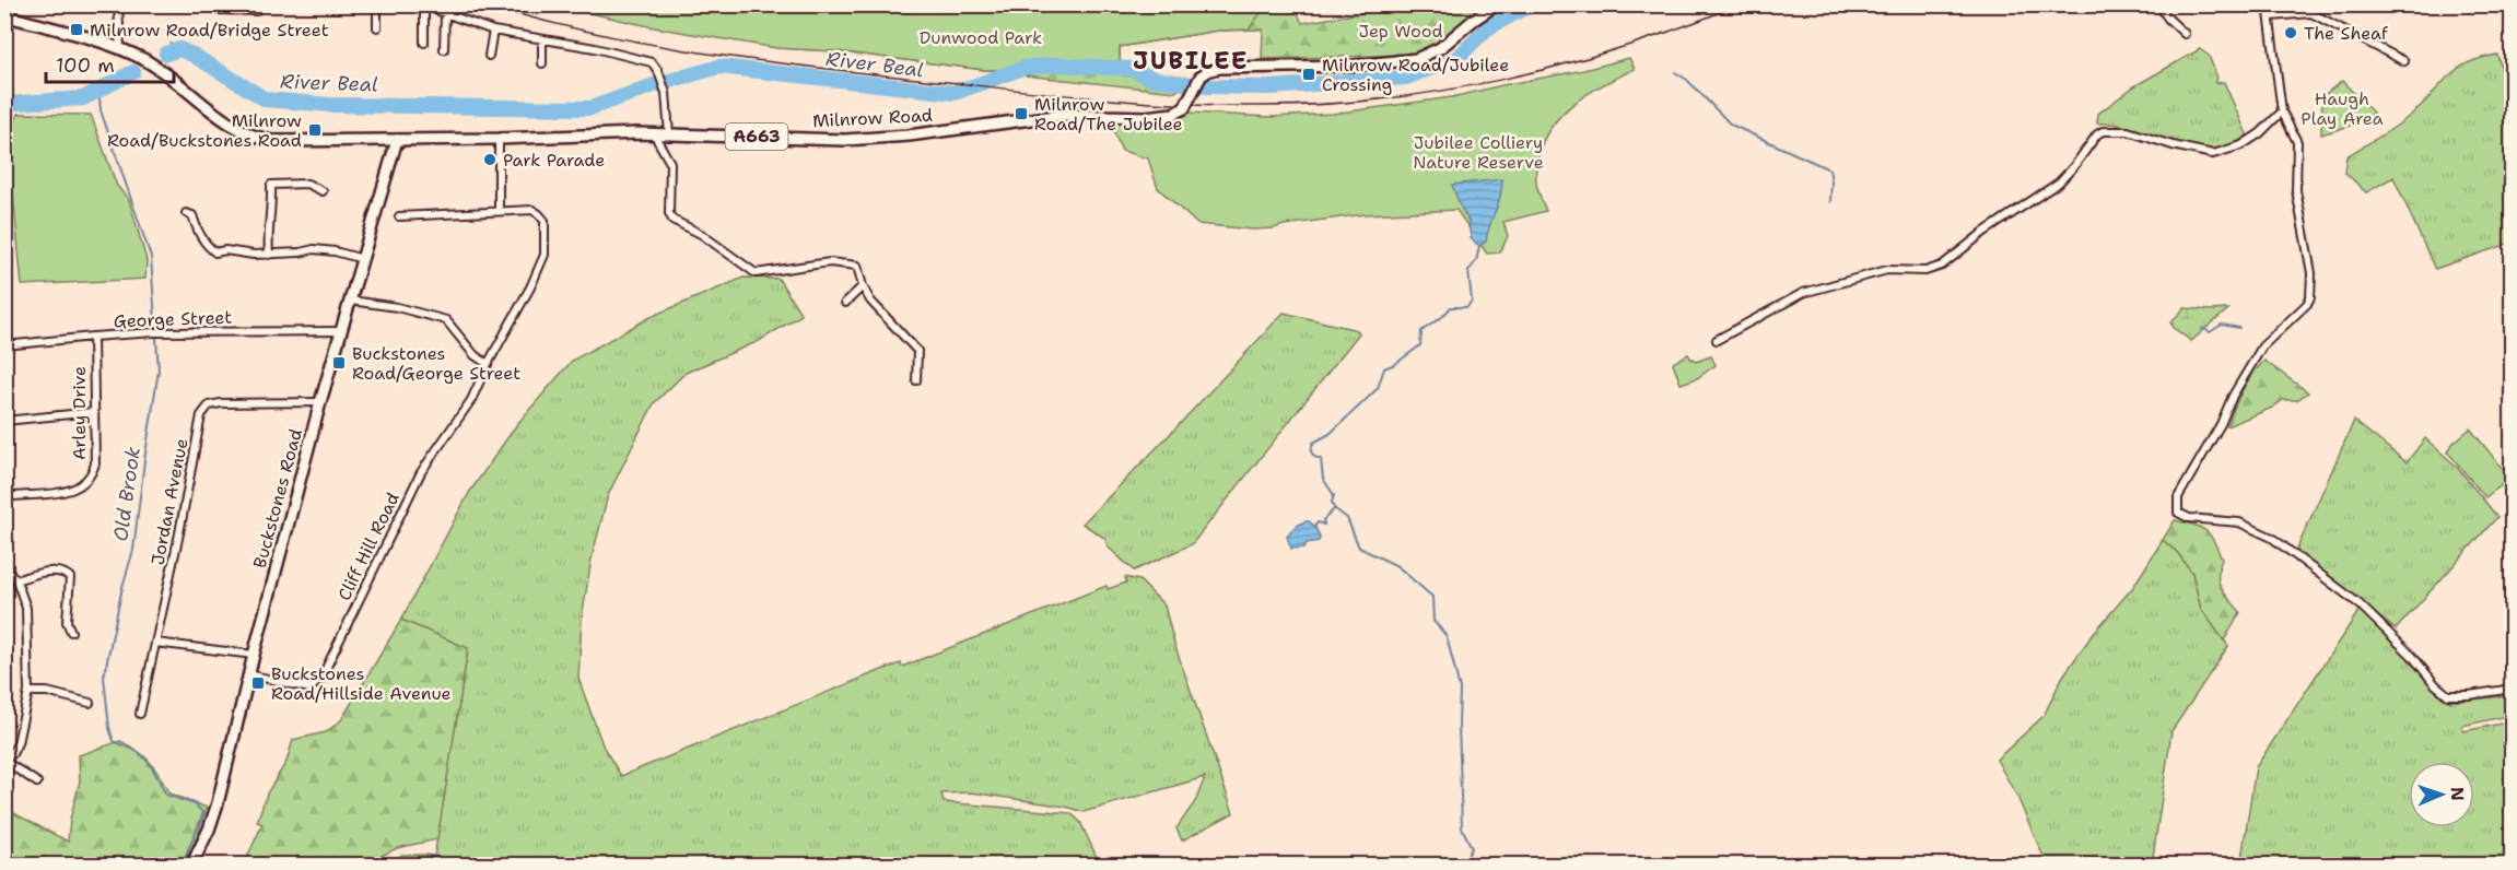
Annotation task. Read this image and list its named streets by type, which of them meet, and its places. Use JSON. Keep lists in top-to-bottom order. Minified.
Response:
{"streets":{"main road":["Milnrow Road","A663","Buckstones Road"],"street":["George Street","Arley Drive","Jordan Avenue","Cliff Hill Road"]},"crossings":[["Milnrow Road","Buckstones Road"],["George Street","Arley Drive"],["George Street","Buckstones Road"],["Buckstones Road","Jordan Avenue"],["Buckstones Road","Cliff Hill Road"]],"districts":["JUBILEE"],"water":["River Beal","Old Brook"],"parks":["Jep Wood","Dunwood Park","Haugh Play Area","Jubilee Colliery Nature Reserve"],"places":{"transit":["Milnrow Road/Bridge Street","Milnrow Road/Jubilee Crossing","Milnrow Road/The Jubilee","Milnrow Road/Buckstones Road","Buckstones Road/George Street","Buckstones Road/Hillside Avenue"],"other":["The Sheaf","Park Parade"]},"scale_bar":"100 m","north":"right"}
